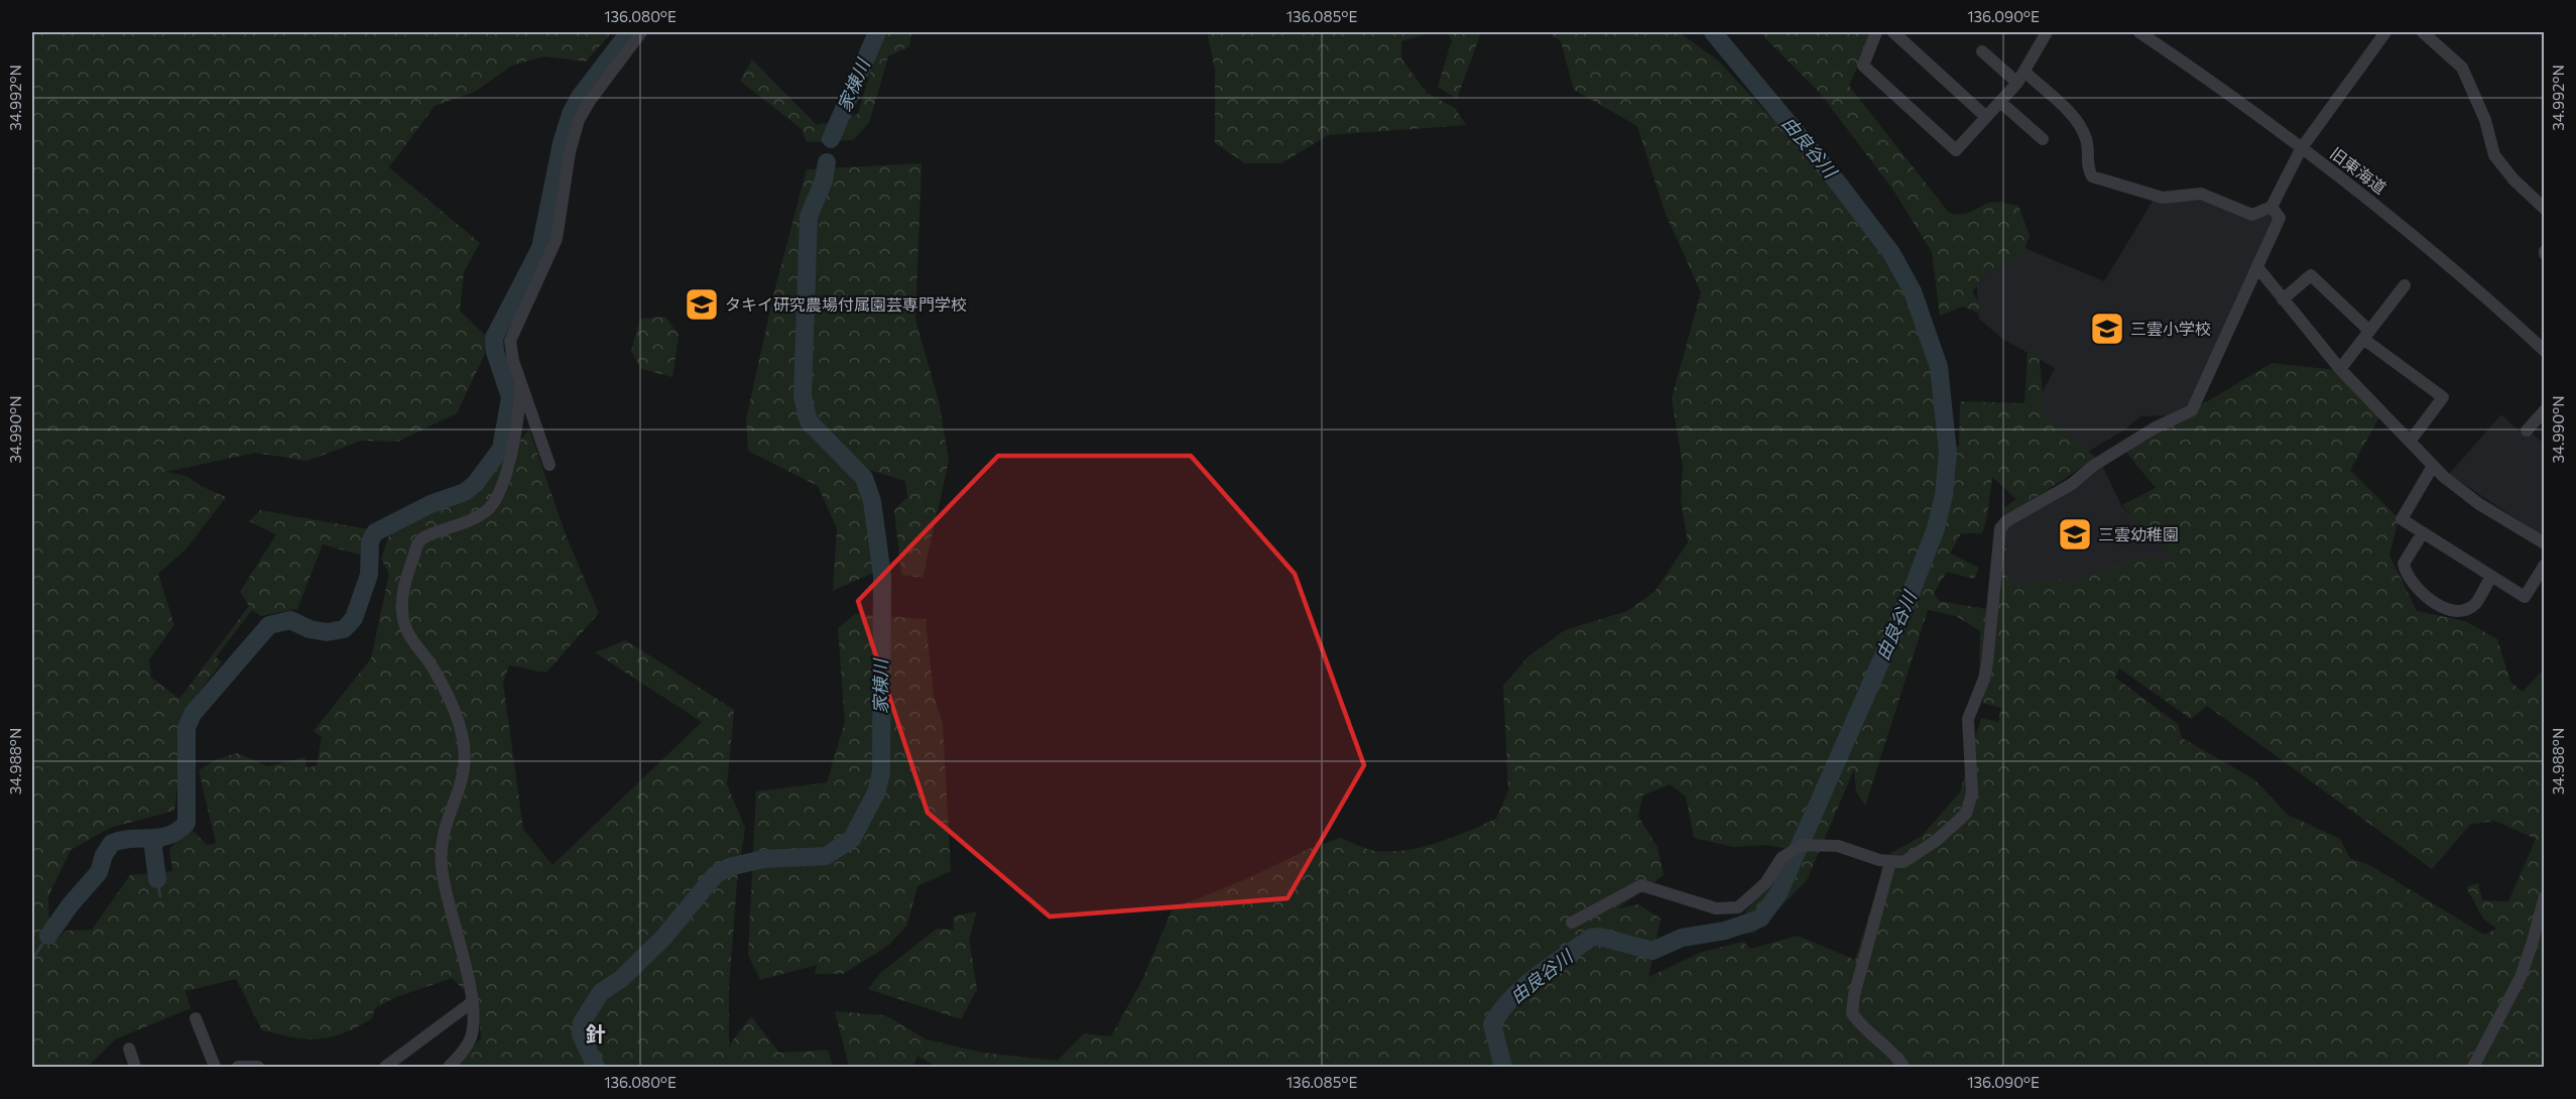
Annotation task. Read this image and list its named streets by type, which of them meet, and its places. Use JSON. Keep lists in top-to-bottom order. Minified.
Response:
{"streets":{"street":["旧東海道"]},"districts":["針"],"water":["家棟川","由良谷川"],"places":{"school or university":["タキイ研究農場付属園芸専門学校","三雲小学校","三雲幼稚園"]},"coordinates":["136.080°E","136.085°E","136.090°E","34.992°N","34.990°N","34.988°N"]}
